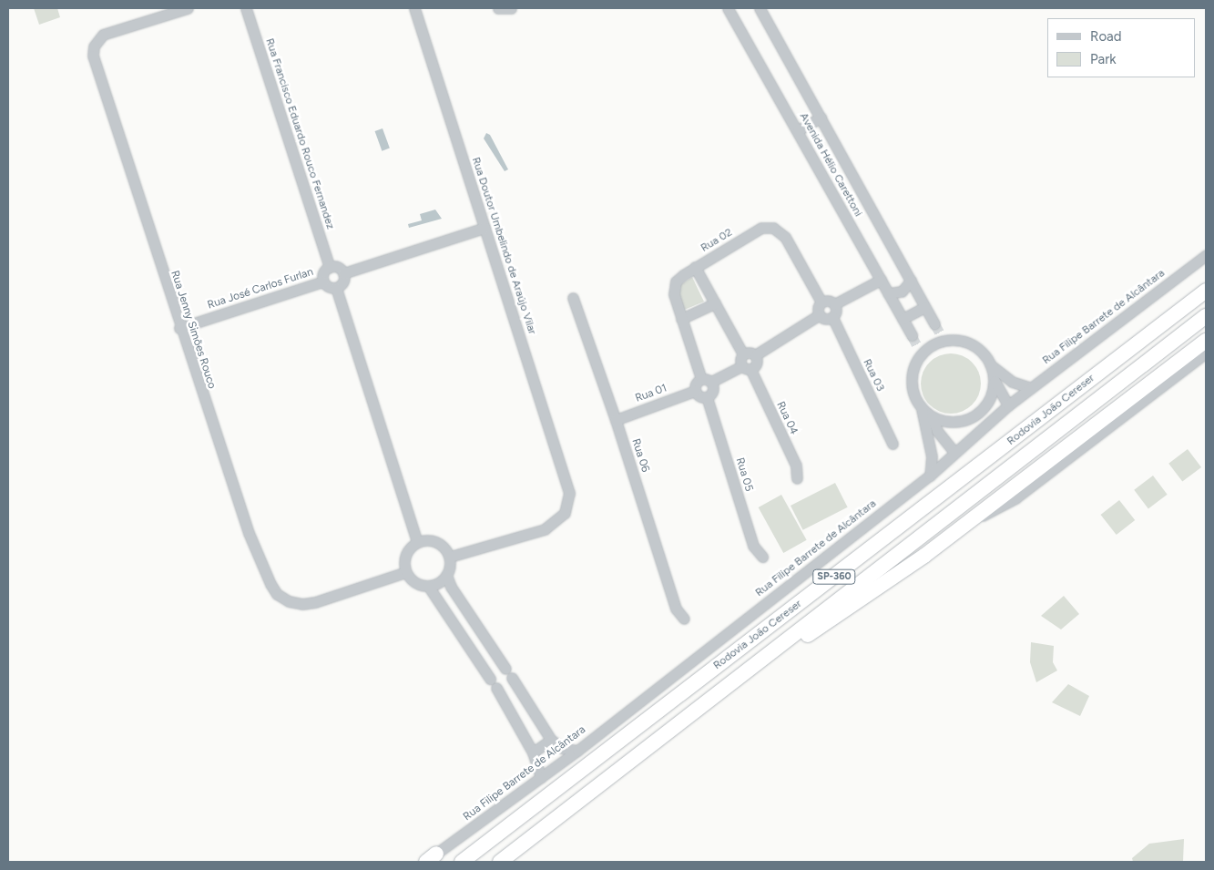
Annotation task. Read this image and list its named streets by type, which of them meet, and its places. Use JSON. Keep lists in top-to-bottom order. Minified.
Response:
{"streets":{"highway":["Rodovia João Cereser","SP-360"],"street":["Rua Francisco Eduardo Rouco Fernandez","Avenida Hélio Carettoni","Rua 02","Rua Doutor Umbelindo de Araújo Vilar","Rua José Carlos Furlan","Rua Filipe Barrete de Alcântara","Rua Jenny Simões Rouco","Rua 03","Rua 01","Rua 04","Rua 06","Rua 05"]},"crossings":[["Rua Francisco Eduardo Rouco Fernandez","Rua José Carlos Furlan"],["Rua 02","Rua 03"],["Rua Doutor Umbelindo de Araújo Vilar","Rua Jenny Simões Rouco"],["Rua José Carlos Furlan","Rua Jenny Simões Rouco"],["Rua 01","Rua 06"],["Rua 01","Rua 05"]],"legend":["Road","Park"]}
